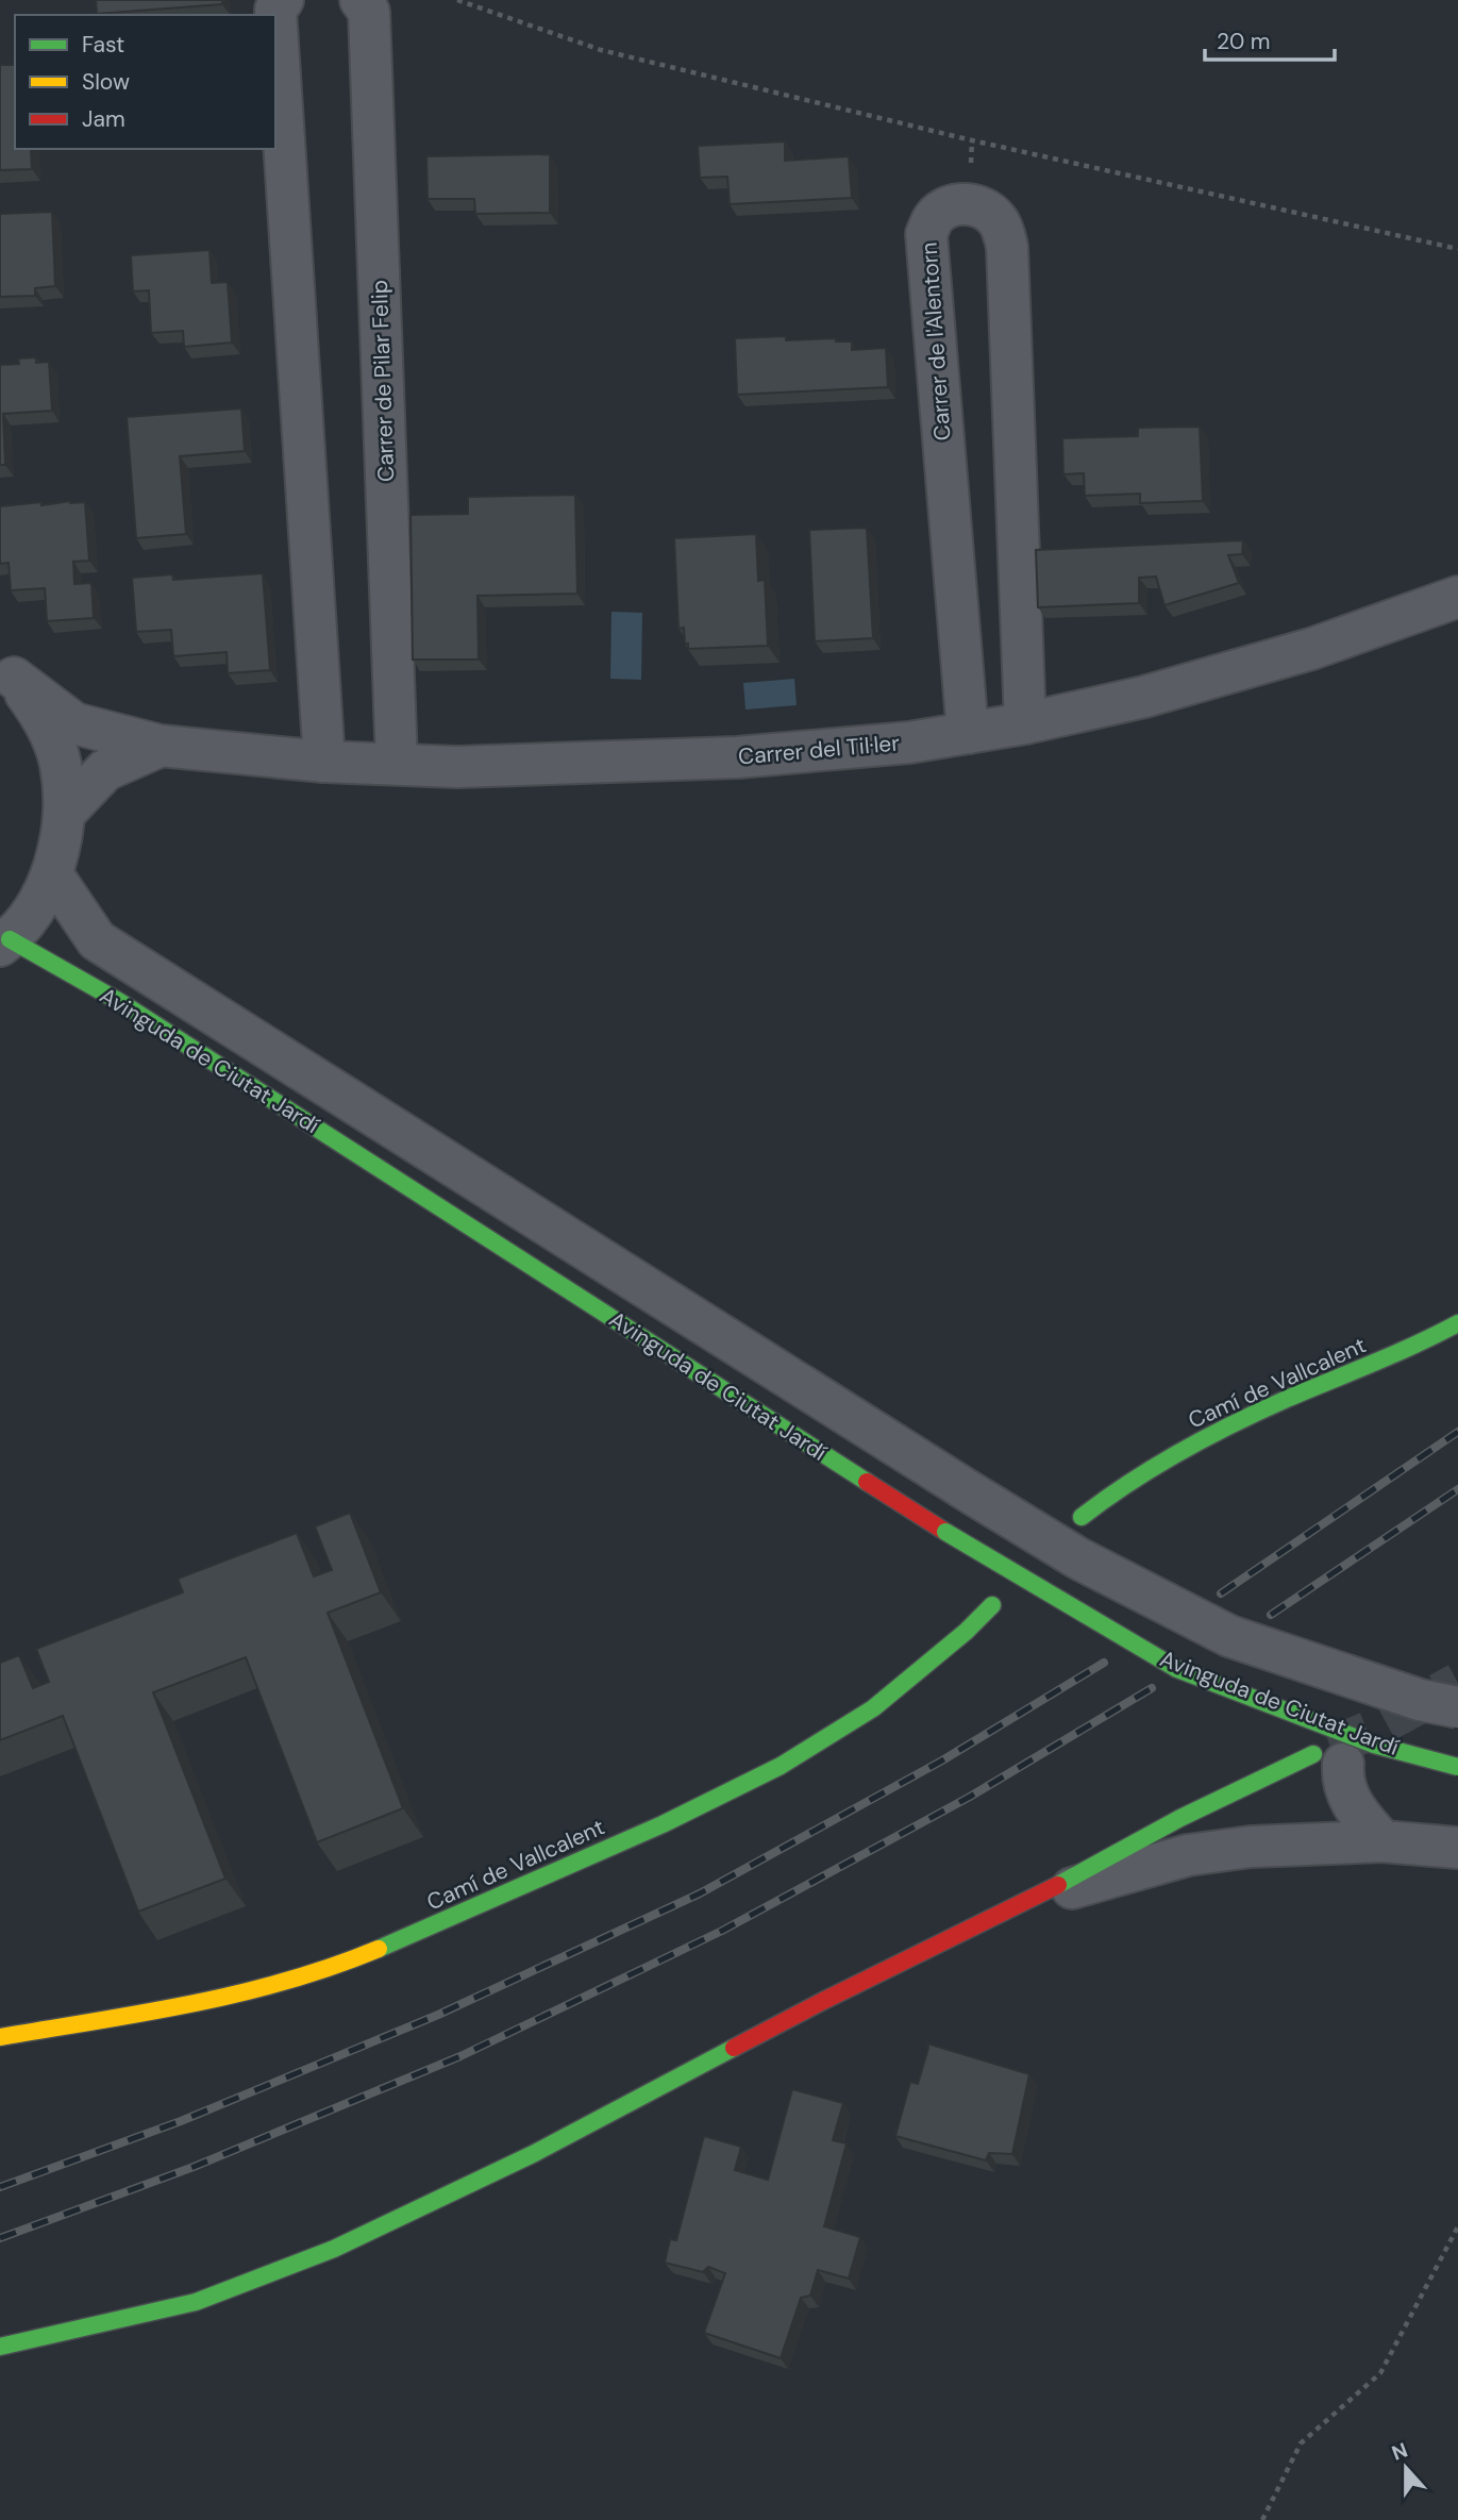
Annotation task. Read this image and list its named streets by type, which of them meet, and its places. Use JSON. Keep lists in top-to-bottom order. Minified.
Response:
{"streets":{"street":["Carrer de l'Alentorn","Carrer de Pilar Felip","Carrer del Til·ler","Avinguda de Ciutat Jardí","Camí de Vallcalent"]},"crossings":[["Carrer de l'Alentorn","Carrer del Til·ler"],["Carrer de Pilar Felip","Carrer del Til·ler"]],"legend":["Fast","Slow","Jam"],"scale_bar":"20 m","north":"top"}
